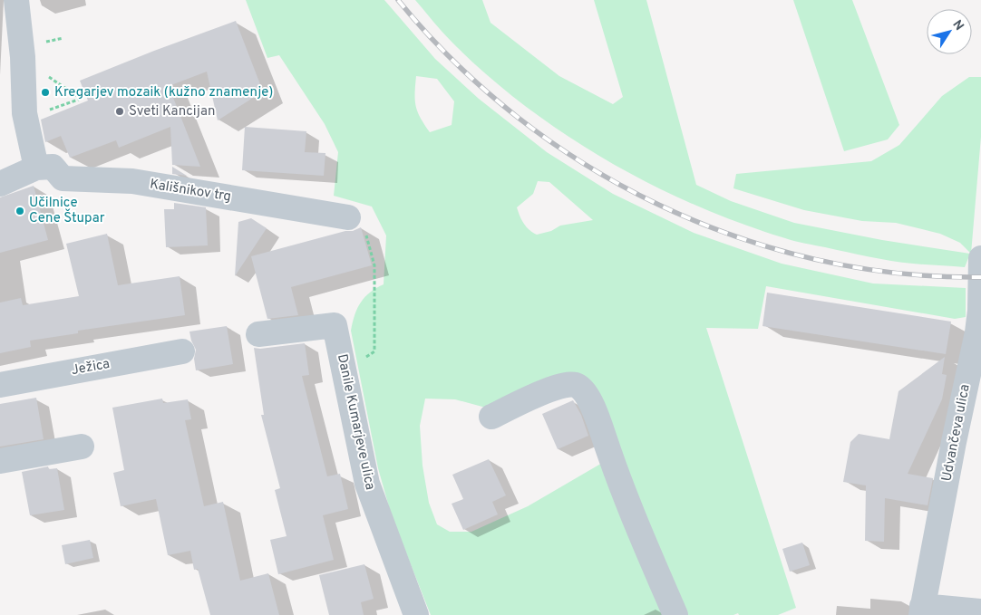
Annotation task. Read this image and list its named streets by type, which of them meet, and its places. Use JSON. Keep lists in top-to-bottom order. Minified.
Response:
{"streets":{"street":["Kališnikov trg","Ježica","Danile Kumarjeve ulica","Udvančeva ulica"]},"places":["Kregarjev mozaik (kužno znamenje)","Sveti Kancijan","Učilnice Cene Štupar"],"north":"top right"}
